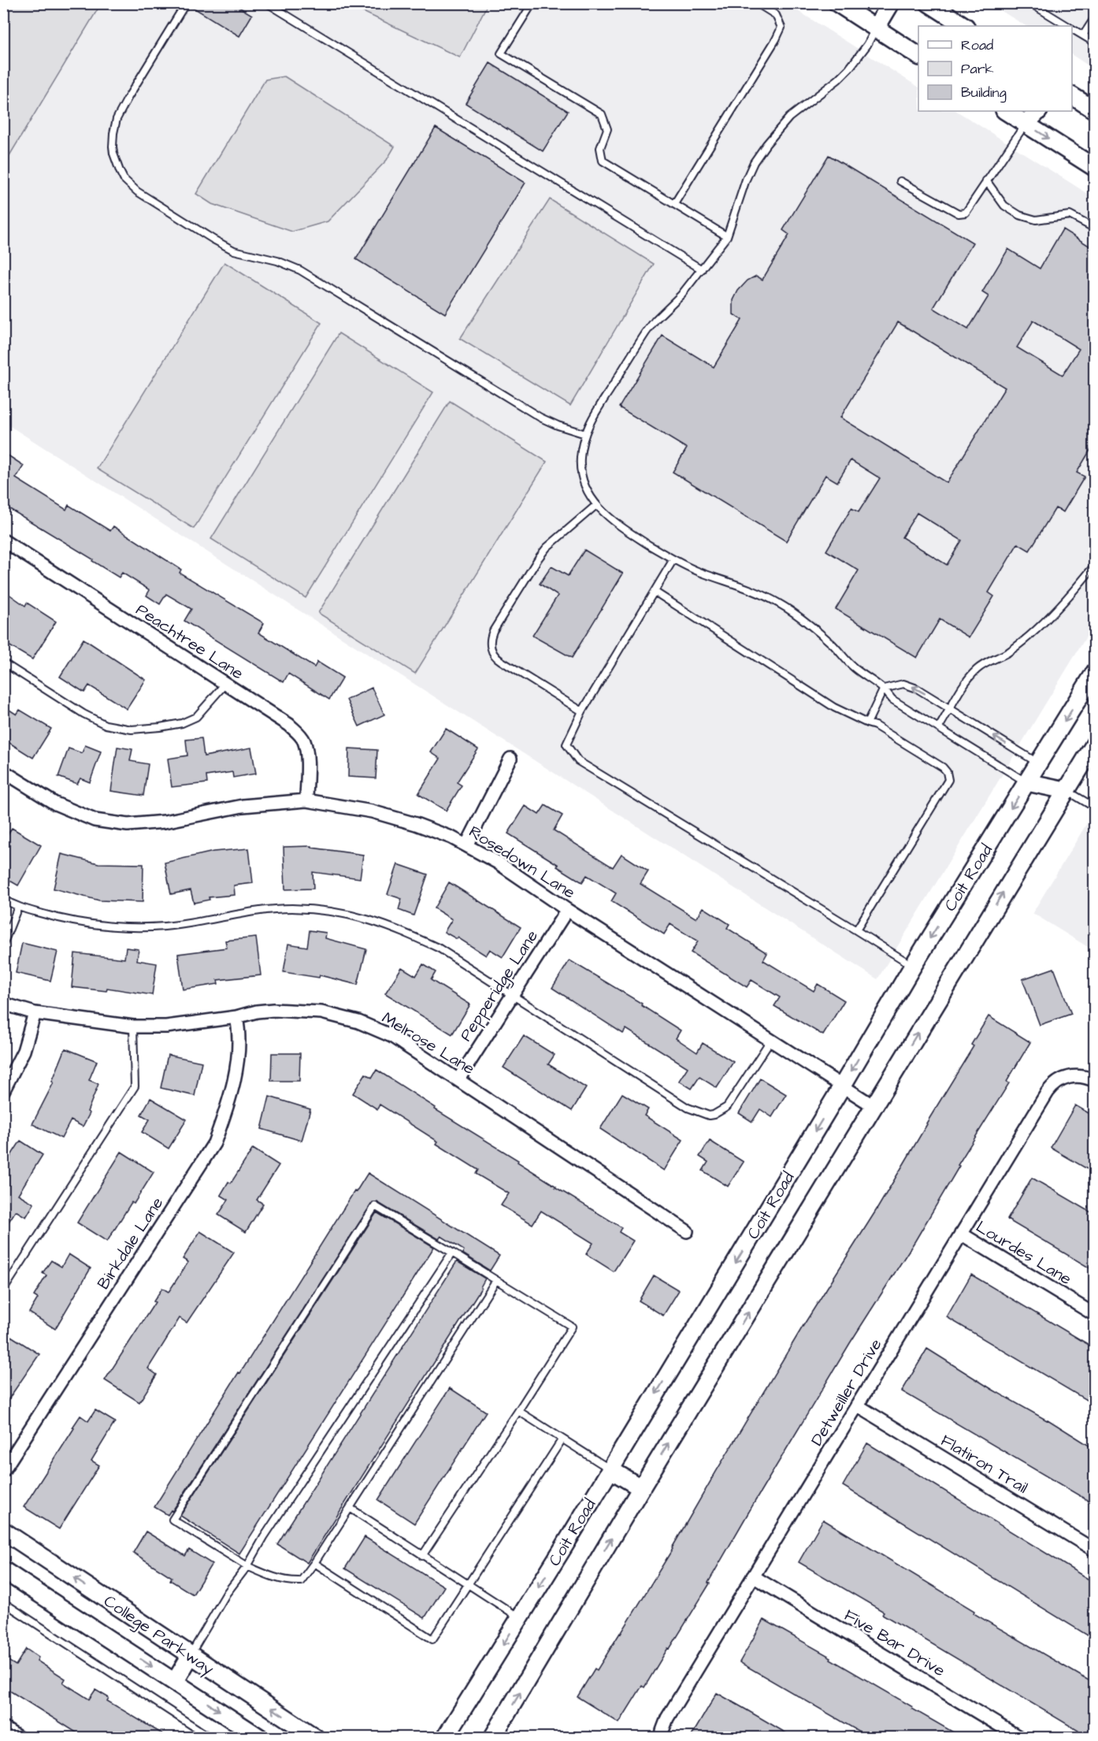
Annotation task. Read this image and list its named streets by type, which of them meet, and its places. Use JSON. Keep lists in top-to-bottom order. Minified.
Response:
{"streets":{"main road":["Coit Road","College Parkway"],"street":["Peachtree Lane","Rosedown Lane","Pepperidge Lane","Melrose Lane","Birkdale Lane","Lourdes Lane","Detweiller Drive","Flatiron Trail","Five Bar Drive"]},"crossings":[["Peachtree Lane","Rosedown Lane"],["Rosedown Lane","Coit Road"],["Rosedown Lane","Pepperidge Lane"],["Pepperidge Lane","Melrose Lane"],["Melrose Lane","Birkdale Lane"],["Lourdes Lane","Detweiller Drive"],["Detweiller Drive","Flatiron Trail"],["Detweiller Drive","Five Bar Drive"]],"legend":["Road","Park","Building"]}
